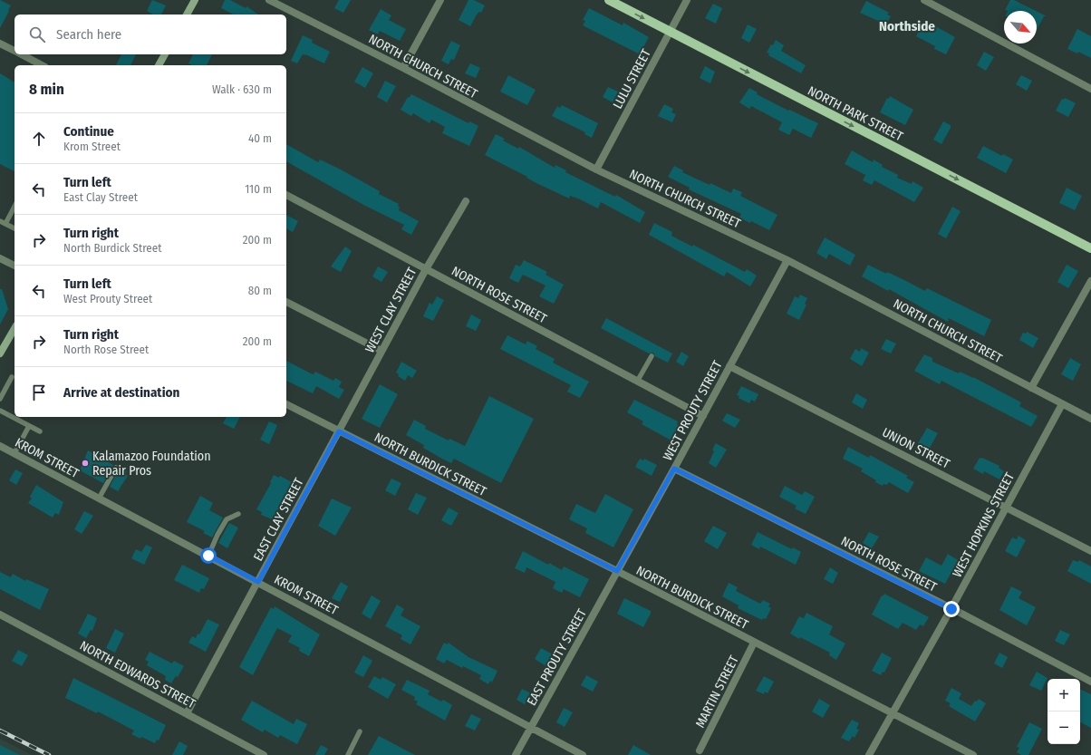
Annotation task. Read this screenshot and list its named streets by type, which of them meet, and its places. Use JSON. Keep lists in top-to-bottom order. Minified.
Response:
{"streets":{"main road":["NORTH PARK STREET"],"street":["NORTH CHURCH STREET","LULU STREET","NORTH ROSE STREET","WEST CLAY STREET","WEST PROUTY STREET","UNION STREET","KROM STREET","NORTH BURDICK STREET","EAST CLAY STREET","WEST HOPKINS STREET","EAST PROUTY STREET","NORTH EDWARDS STREET","MARTIN STREET"]},"crossings":[["NORTH CHURCH STREET","LULU STREET"],["NORTH CHURCH STREET","WEST PROUTY STREET"],["NORTH CHURCH STREET","WEST HOPKINS STREET"],["LULU STREET","NORTH PARK STREET"],["NORTH ROSE STREET","WEST CLAY STREET"],["NORTH ROSE STREET","WEST PROUTY STREET"],["NORTH ROSE STREET","WEST HOPKINS STREET"],["WEST CLAY STREET","NORTH BURDICK STREET"],["WEST CLAY STREET","EAST CLAY STREET"],["WEST PROUTY STREET","UNION STREET"],["WEST PROUTY STREET","NORTH BURDICK STREET"],["WEST PROUTY STREET","EAST PROUTY STREET"],["UNION STREET","WEST HOPKINS STREET"],["KROM STREET","EAST CLAY STREET"],["KROM STREET","EAST PROUTY STREET"],["NORTH BURDICK STREET","EAST CLAY STREET"],["NORTH BURDICK STREET","WEST HOPKINS STREET"],["NORTH BURDICK STREET","EAST PROUTY STREET"],["NORTH BURDICK STREET","MARTIN STREET"],["EAST CLAY STREET","NORTH EDWARDS STREET"]],"one_way":["NORTH PARK STREET"],"districts":["Northside"],"places":["Kalamazoo Foundation Repair Pros"],"north":"bottom right","page":{"search":"Search here","heading":["8 min","Walk · 630 m"],"list":[["Continue","Krom Street","40 m"],["Turn left","East Clay Street","110 m"],["Turn right","North Burdick Street","200 m"],["Turn left","West Prouty Street","80 m"],["Turn right","North Rose Street","200 m"],"Arrive at destination"],"map_buttons":["+","−"]}}
